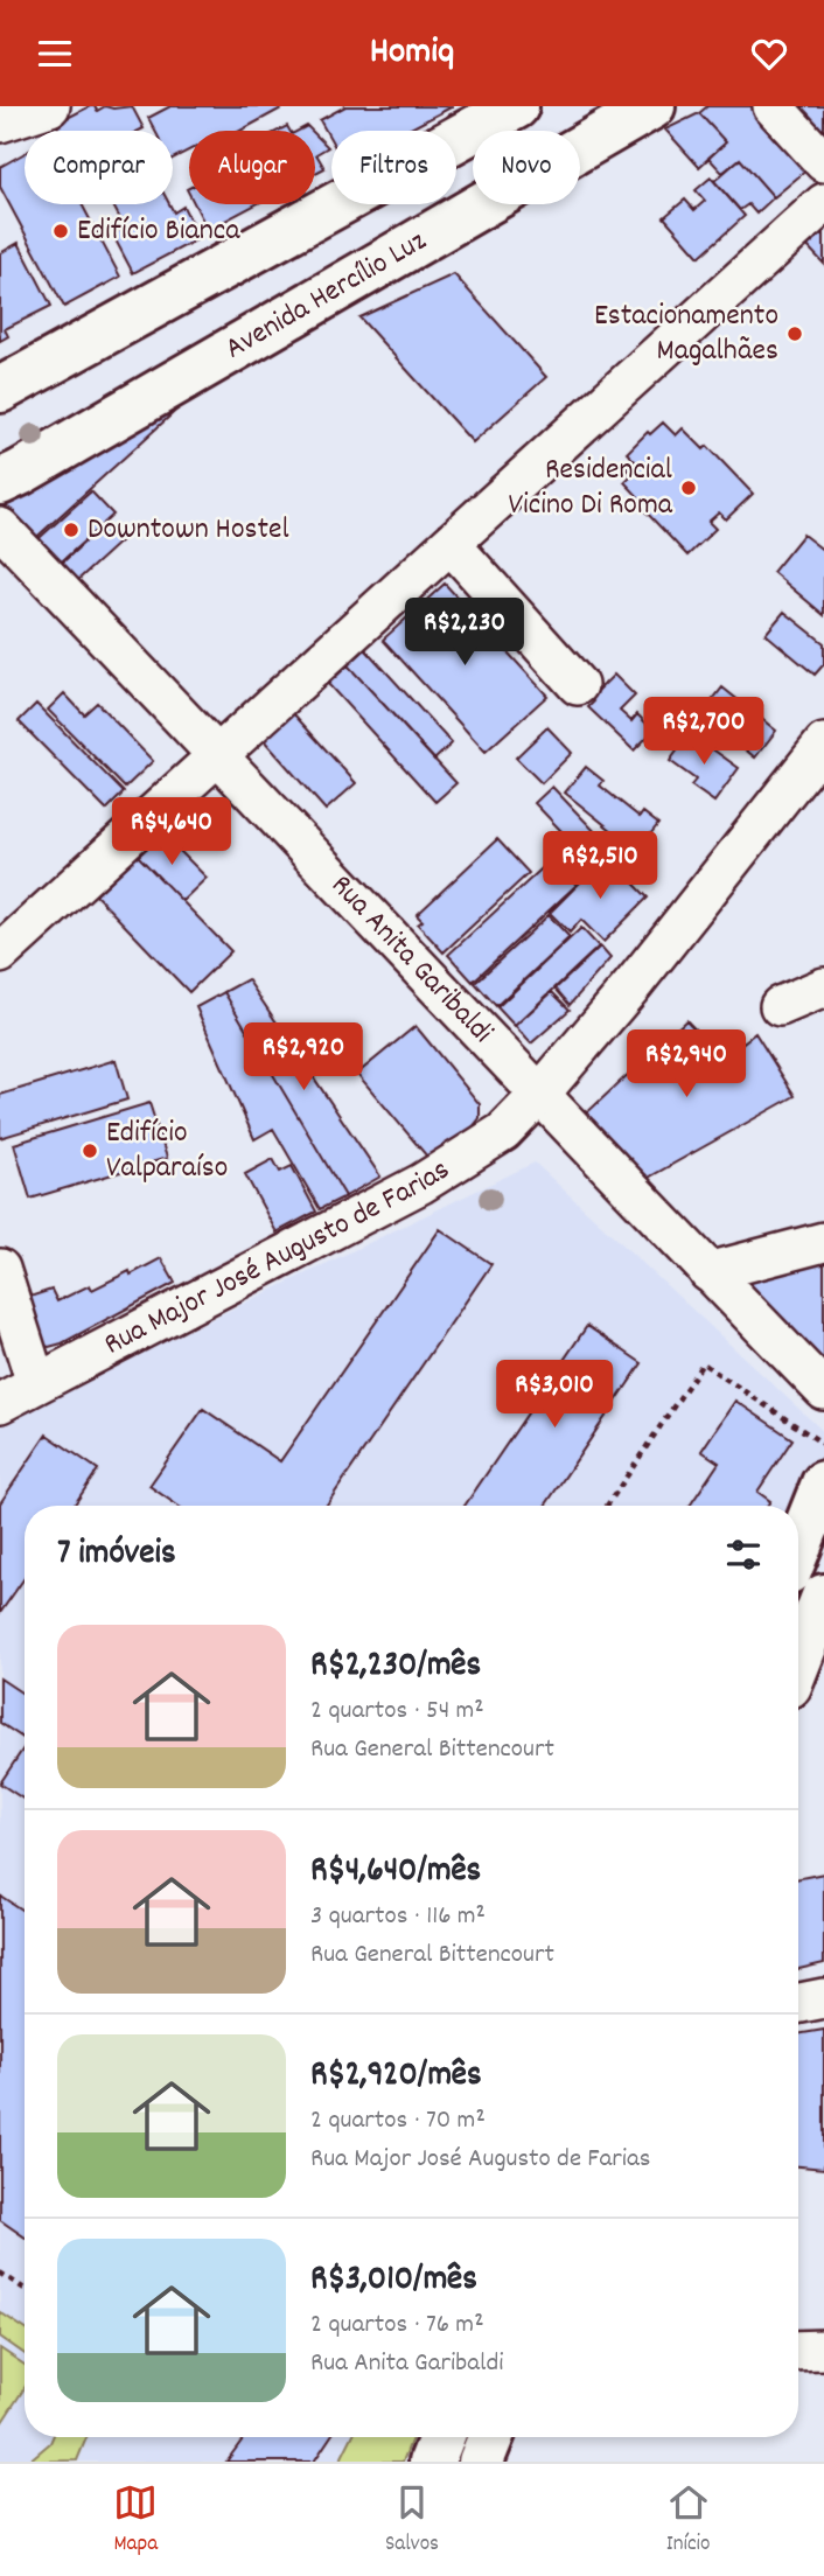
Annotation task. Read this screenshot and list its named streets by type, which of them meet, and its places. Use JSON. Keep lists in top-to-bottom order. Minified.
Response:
{"streets":{"main road":["Avenida Hercílio Luz"],"street":["Rua Anita Garibaldi","Rua Major José Augusto de Farias"]},"crossings":[["Rua Anita Garibaldi","Rua Major José Augusto de Farias"]],"places":["Edifício Bianca","Estacionamento Magalhães","Residencial Vicino Di Roma","Downtown Hostel","Edifício Valparaíso"],"page":{"header":"Homiq","chip":["Comprar","Alugar","Filtros","Novo"],"price":["R$2,230","R$2,700","R$4,640","R$2,510","R$2,920","R$2,940","R$3,010"],"heading":"7 imóveis","list":[{"name":"R$2,230/mês","note":"2 quartos · 54 m² · Rua General Bittencourt"},{"name":"R$4,640/mês","note":"3 quartos · 116 m² · Rua General Bittencourt"},{"name":"R$2,920/mês","note":"2 quartos · 70 m² · Rua Major José Augusto de Farias"},{"name":"R$3,010/mês","note":"2 quartos · 76 m² · Rua Anita Garibaldi"}],"tabs":["Mapa","Salvos","Início"]}}
